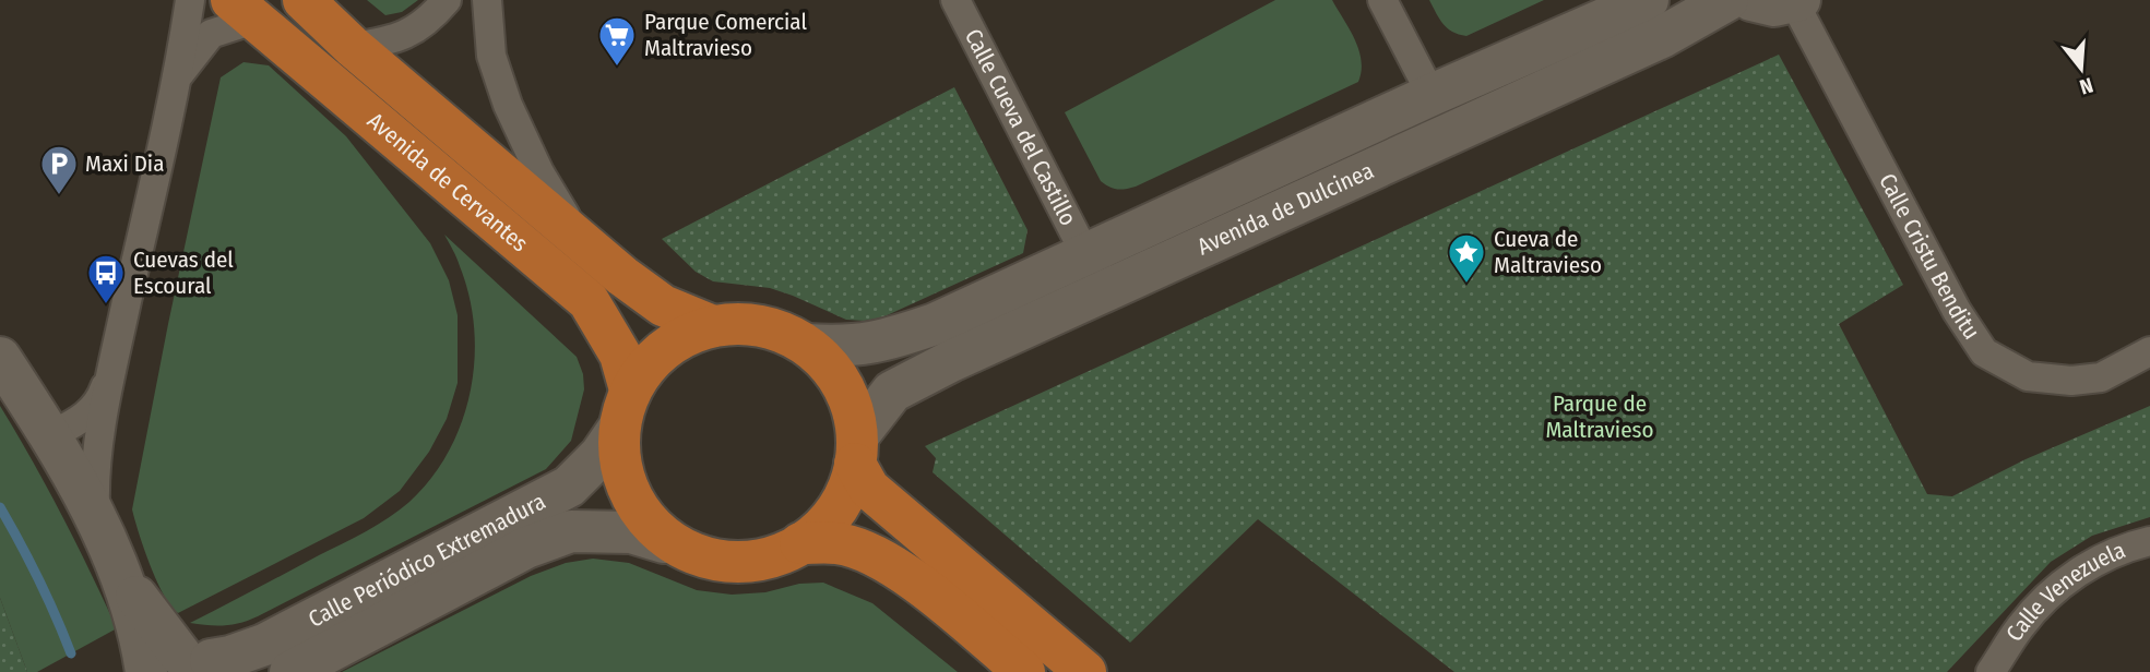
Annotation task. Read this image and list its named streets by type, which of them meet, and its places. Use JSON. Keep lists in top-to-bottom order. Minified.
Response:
{"streets":{"main road":["Avenida de Cervantes","Avenida de Dulcinea","Calle Periódico Extremadura"],"street":["Calle Cueva del Castillo","Calle Cristu Benditu","Calle Venezuela"]},"crossings":[["Calle Cueva del Castillo","Avenida de Dulcinea"],["Avenida de Cervantes","Avenida de Dulcinea"],["Avenida de Cervantes","Calle Periódico Extremadura"],["Avenida de Dulcinea","Calle Periódico Extremadura"]],"parks":["Parque de Maltravieso"],"places":{"supermarket":["Parque Comercial Maltravieso"],"parking":["Maxi Dia"],"place":["Cueva de Maltravieso"],"bus stop":["Cuevas del Escoural"]},"north":"bottom"}
